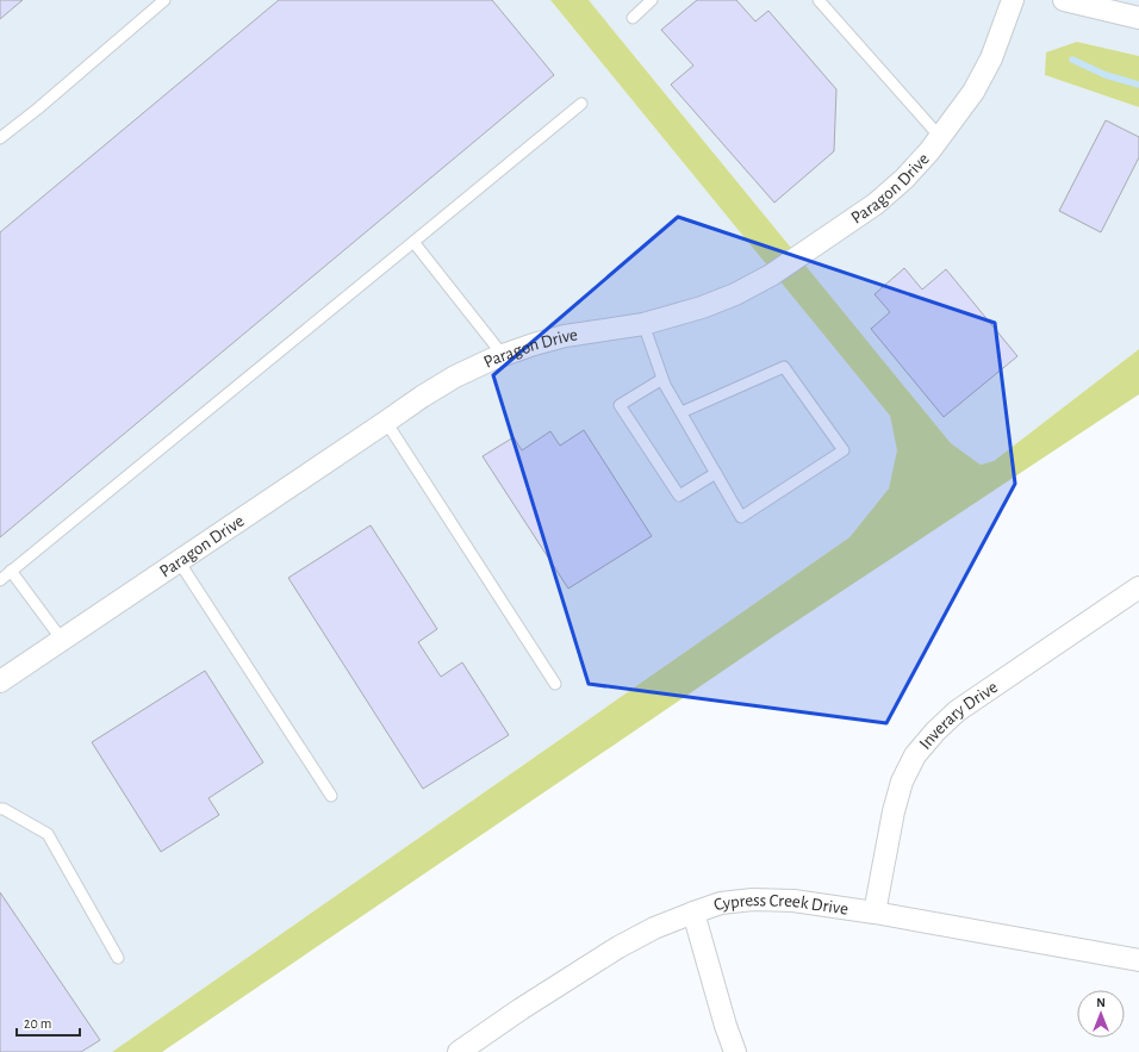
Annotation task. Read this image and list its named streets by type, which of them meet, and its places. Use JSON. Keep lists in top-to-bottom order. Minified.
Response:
{"streets":{"street":["Paragon Drive","Inverary Drive","Cypress Creek Drive"]},"crossings":[["Inverary Drive","Cypress Creek Drive"]],"scale_bar":"20 m","north":"top"}
